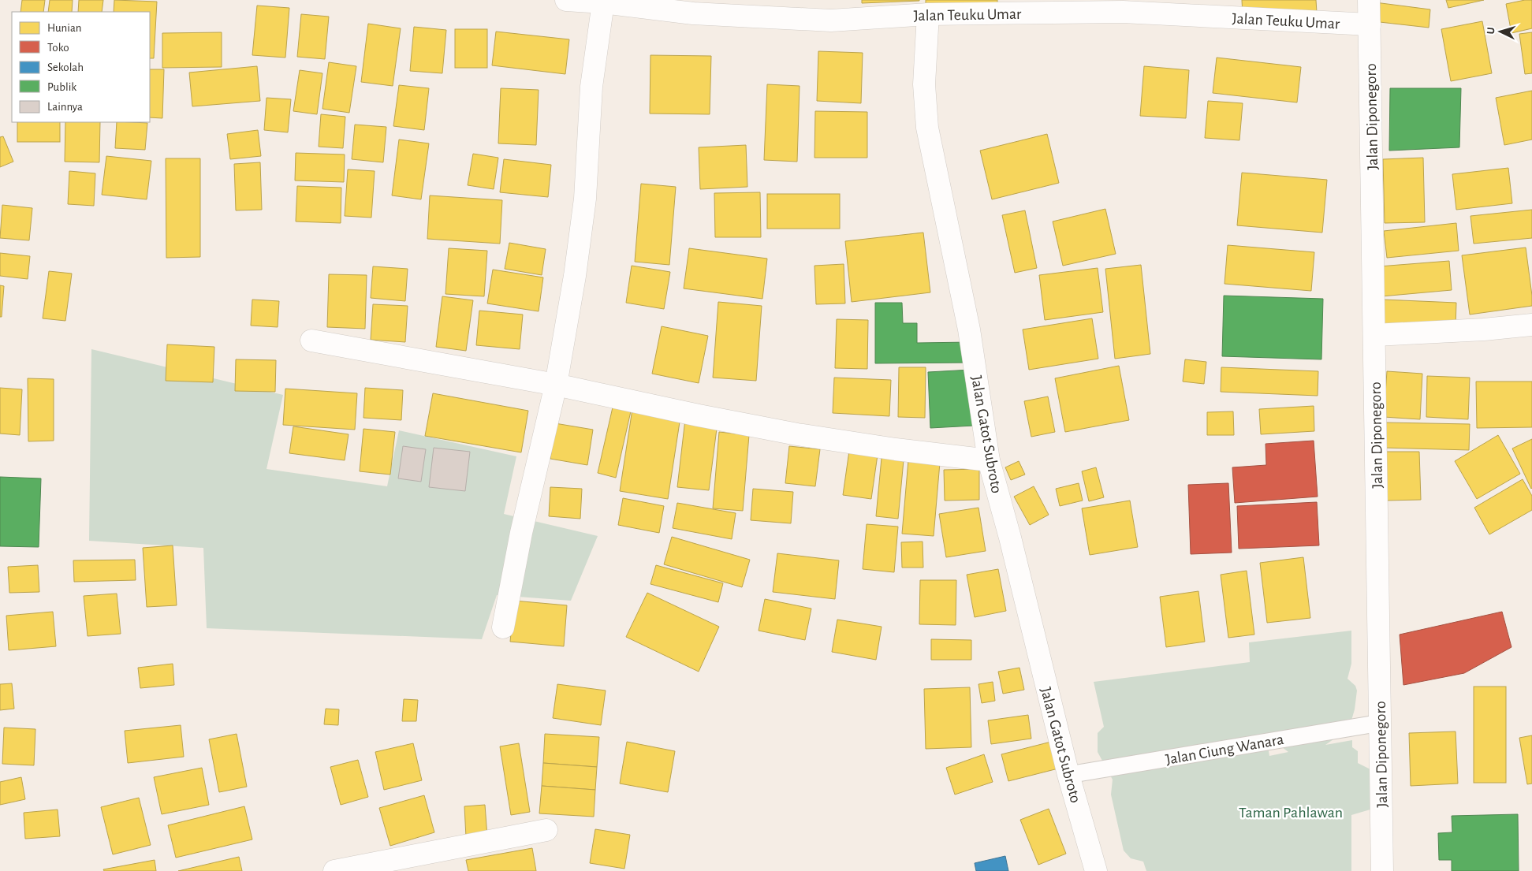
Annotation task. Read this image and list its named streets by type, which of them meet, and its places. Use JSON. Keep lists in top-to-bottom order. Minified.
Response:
{"streets":{"street":["Jalan Teuku Umar","Jalan Diponegoro","Jalan Gatot Subroto","Jalan Ciung Wanara"]},"crossings":[["Jalan Teuku Umar","Jalan Diponegoro"],["Jalan Teuku Umar","Jalan Gatot Subroto"],["Jalan Diponegoro","Jalan Ciung Wanara"],["Jalan Gatot Subroto","Jalan Ciung Wanara"]],"parks":["Taman Pahlawan"],"legend":["Hunian","Toko","Sekolah","Publik","Lainnya"],"north":"left"}
